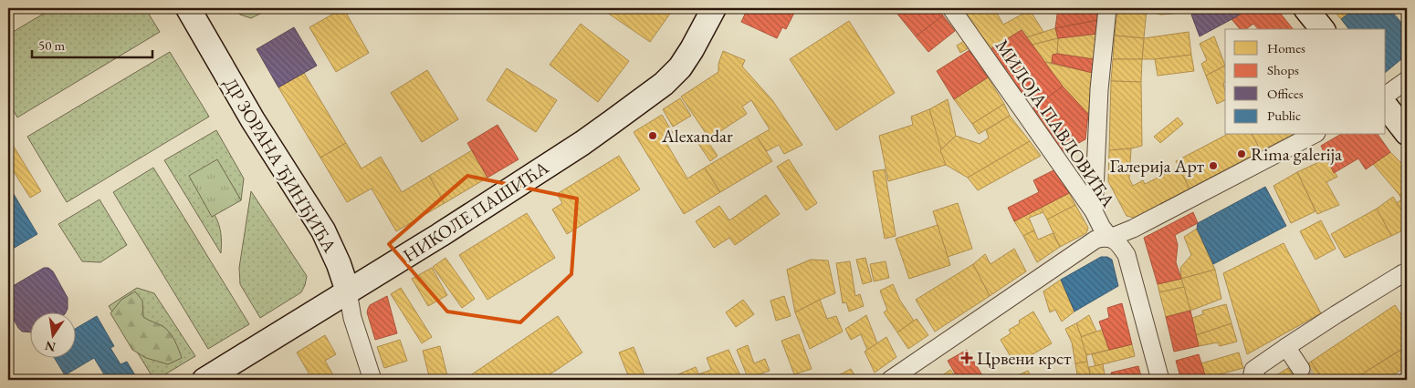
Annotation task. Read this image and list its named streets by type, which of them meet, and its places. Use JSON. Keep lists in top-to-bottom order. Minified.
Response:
{"streets":{"street":["МИЛОЈА ПАВЛОВИЋА","ДР ЗОРАНА ЂИНЂИЋА","НИКОЛЕ ПАШИЋА"]},"crossings":[["ДР ЗОРАНА ЂИНЂИЋА","НИКОЛЕ ПАШИЋА"]],"places":{"other":["Alexandar","Rima galerija","Галерија Арт"],"health":["Црвени крст"]},"legend":["Homes","Shops","Offices","Public"],"scale_bar":"50 m","north":"bottom"}
